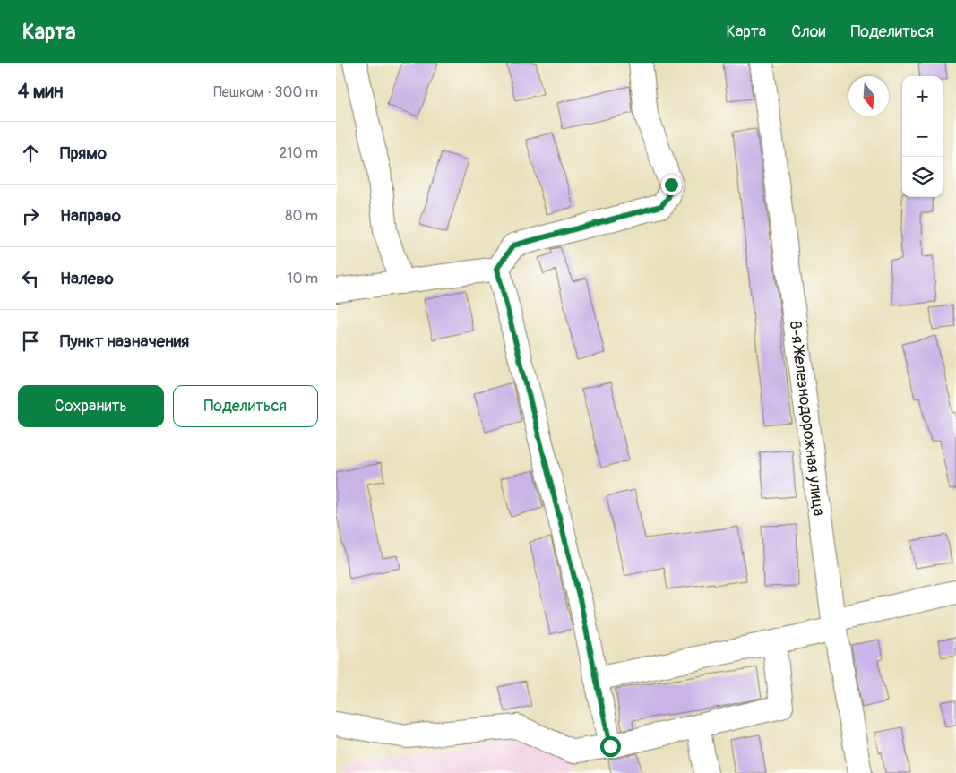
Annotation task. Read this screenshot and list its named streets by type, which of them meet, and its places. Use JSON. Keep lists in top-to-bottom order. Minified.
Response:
{"streets":{"street":["8-я Железнодорожная улица"]},"north":"bottom","page":{"header":"Карта","nav":["Карта","Слои","Поделиться"],"heading":["4 мин","Пешком · 300 m"],"map_buttons":["+","−"],"list":[["Прямо","210 m"],["Направо","80 m"],["Налево","10 m"],"Пункт назначения"],"buttons":["Сохранить","Поделиться"]}}
